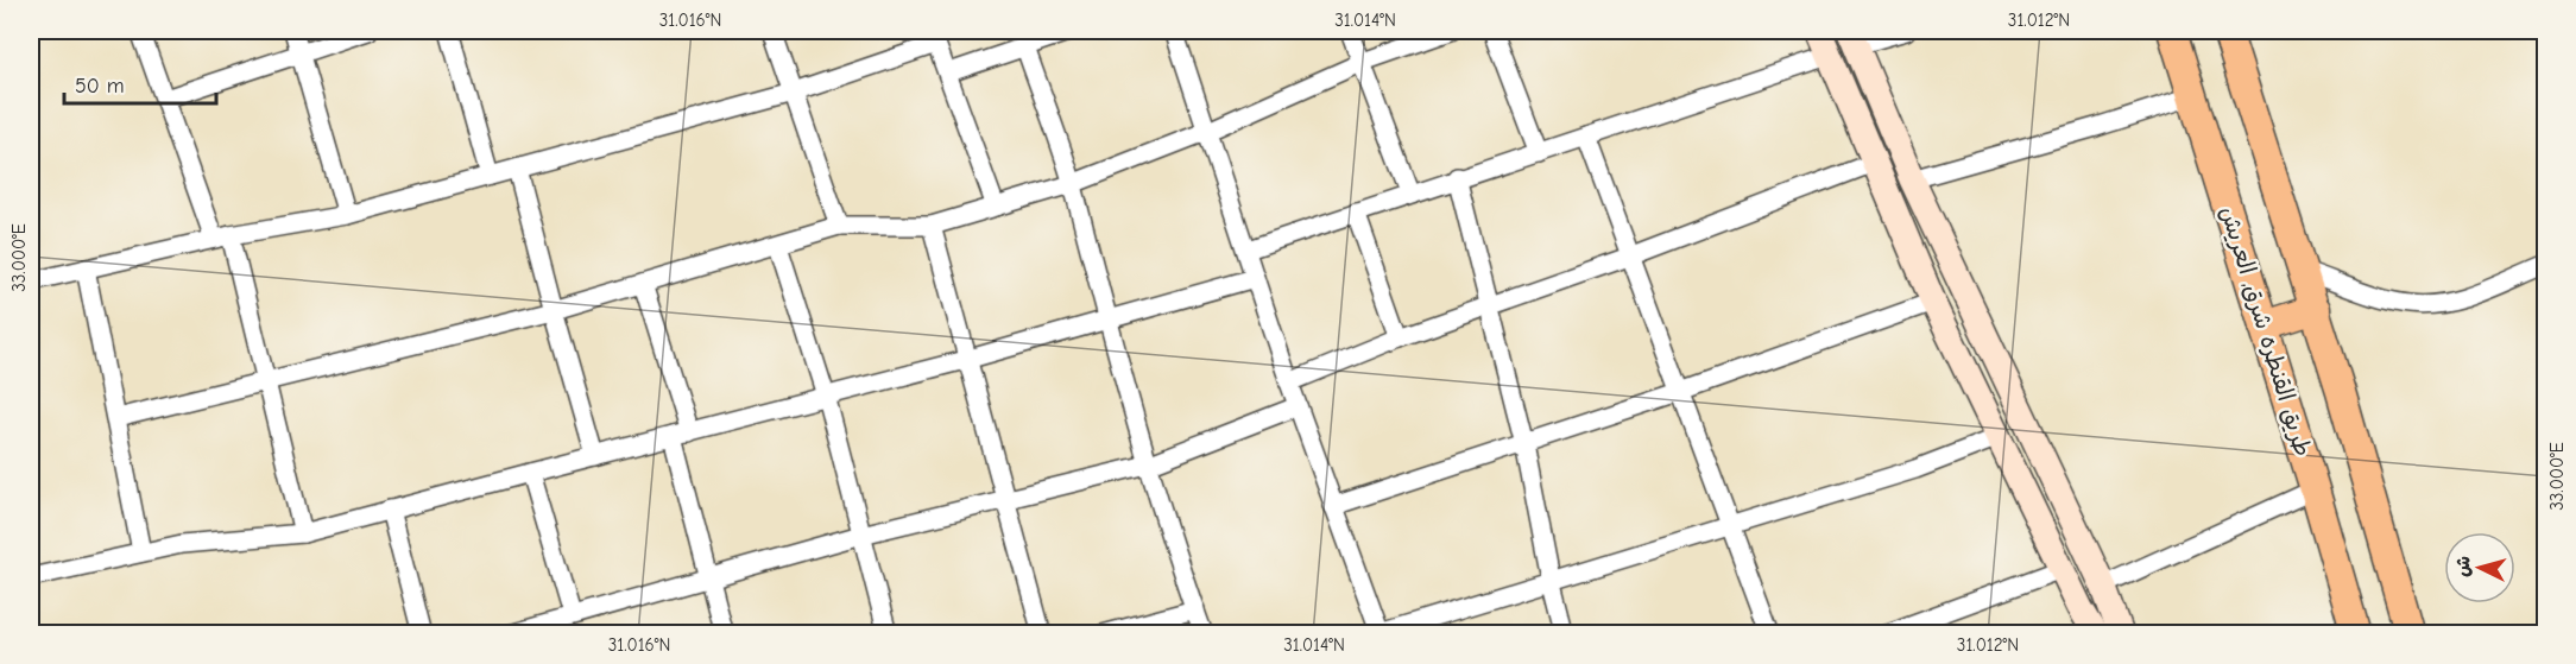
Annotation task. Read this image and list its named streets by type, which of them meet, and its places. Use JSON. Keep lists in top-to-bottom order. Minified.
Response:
{"streets":{"highway":["طريق القنطره شرق, العريش"]},"scale_bar":"50 m","north":"left","coordinates":["31.016°N","31.014°N","31.012°N","33.000°E"]}
